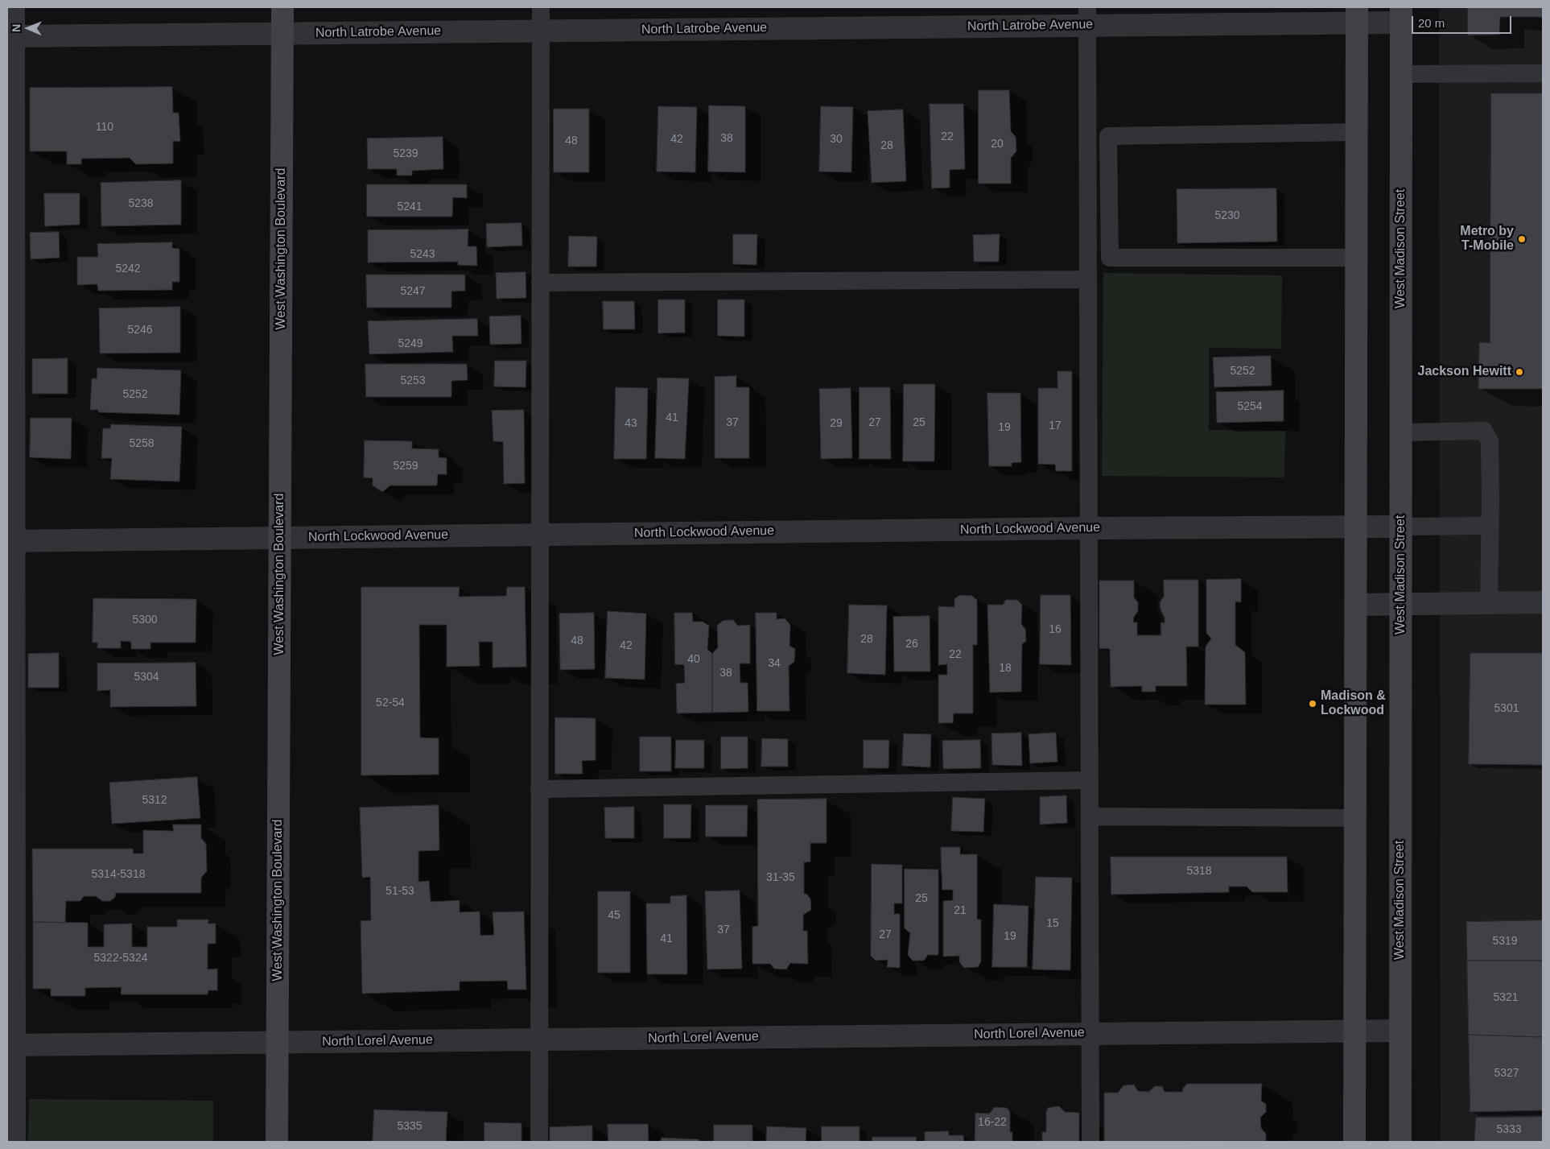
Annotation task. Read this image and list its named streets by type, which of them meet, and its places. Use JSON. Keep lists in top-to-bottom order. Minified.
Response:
{"streets":{"main road":["West Washington Boulevard","West Madison Street"],"street":["North Latrobe Avenue","North Lockwood Avenue","North Lorel Avenue"]},"crossings":[["North Latrobe Avenue","West Washington Boulevard"],["North Latrobe Avenue","West Madison Street"],["West Washington Boulevard","North Lockwood Avenue"],["West Washington Boulevard","North Lorel Avenue"],["West Madison Street","North Lockwood Avenue"],["West Madison Street","North Lorel Avenue"]],"places":["Metro by T-Mobile","Jackson Hewitt","Madison & Lockwood"],"house_numbers":["110","22","38","42","30","48","20","28","5239","5238","5241","5230","5243","5242","5247","5246","5249","5252","5253","5252","5254","41","37","27","25","43","29","17","19","5258","5259","5300","16","28","48","26","42","22","40","34","18","38","5304","52-54","5301","5312","5318","5314-5318","31-35","51-53","25","21","45","15","37","27","19","41","5319","5322-5324","5321","5327","16-22","5335","5333"],"scale_bar":"20 m","north":"left"}
